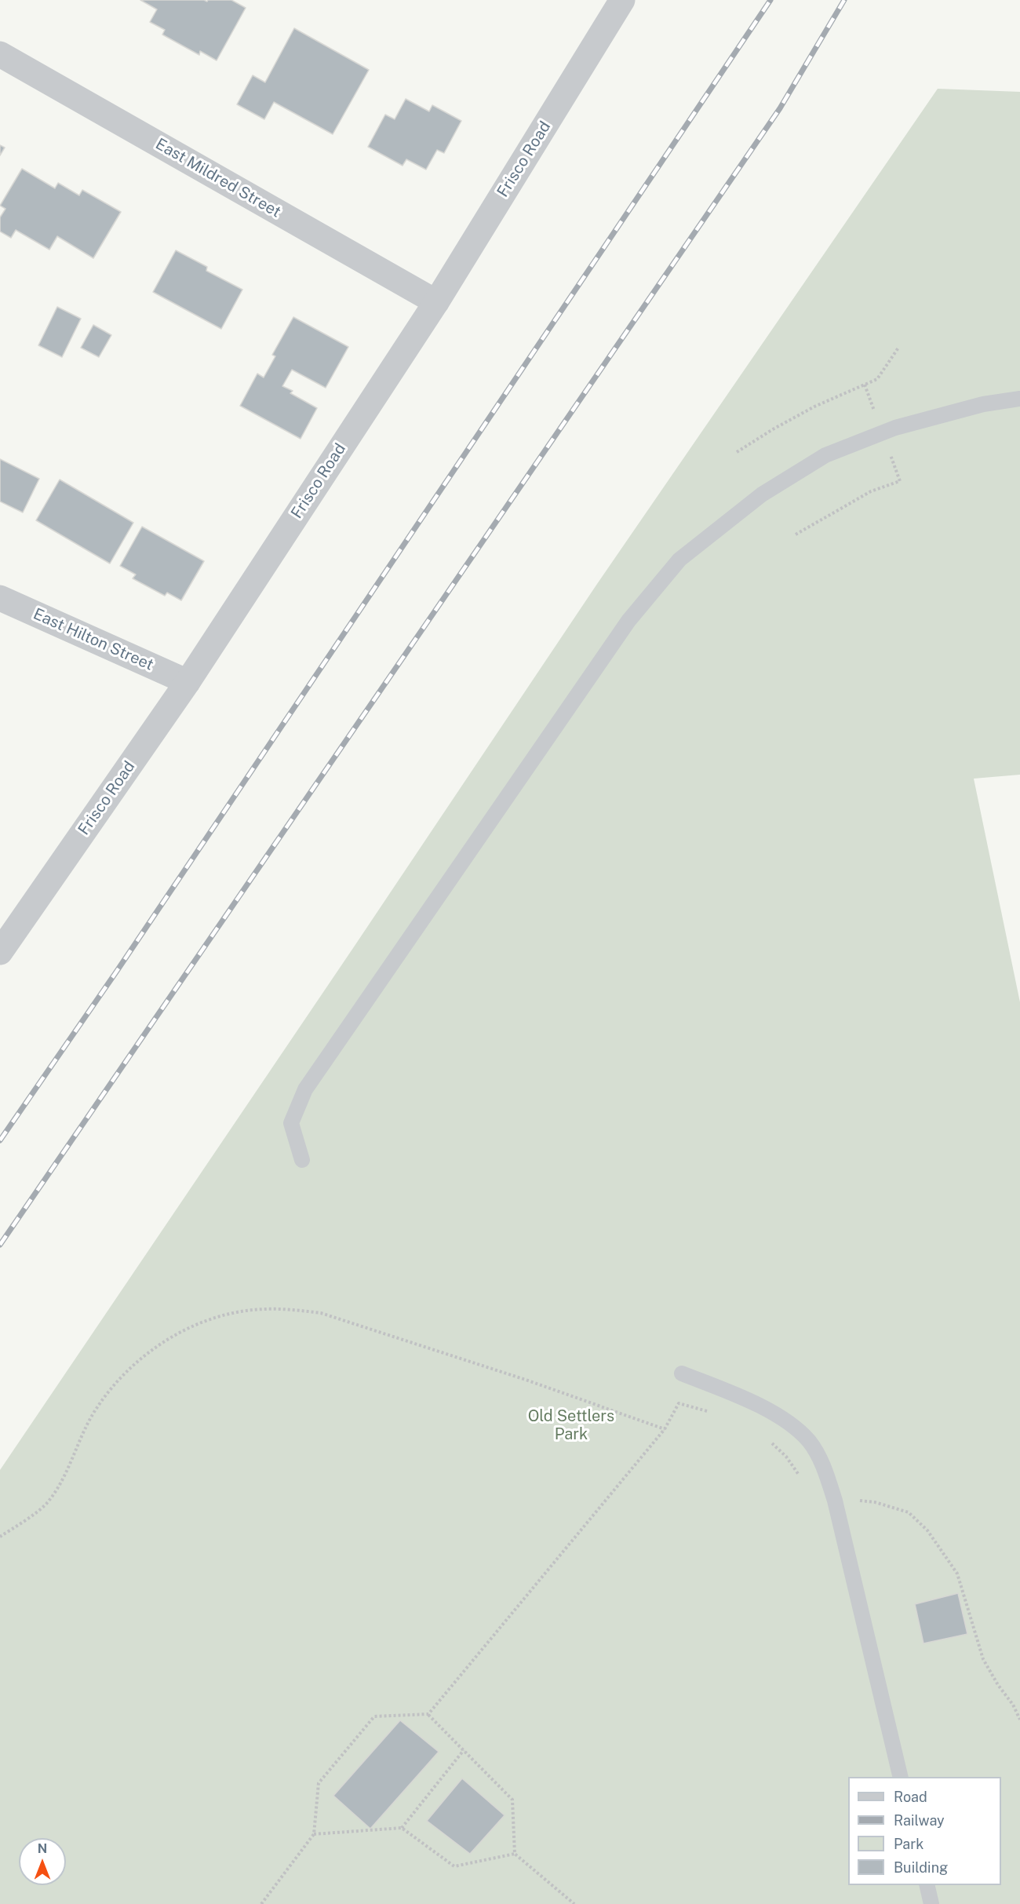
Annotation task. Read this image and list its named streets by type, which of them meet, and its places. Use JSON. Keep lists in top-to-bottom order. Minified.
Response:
{"streets":{"street":["Frisco Road","East Mildred Street","East Hilton Street"]},"crossings":[["Frisco Road","East Mildred Street"],["Frisco Road","East Hilton Street"]],"parks":["Old Settlers Park"],"legend":["Road","Railway","Park","Building"],"north":"top"}
